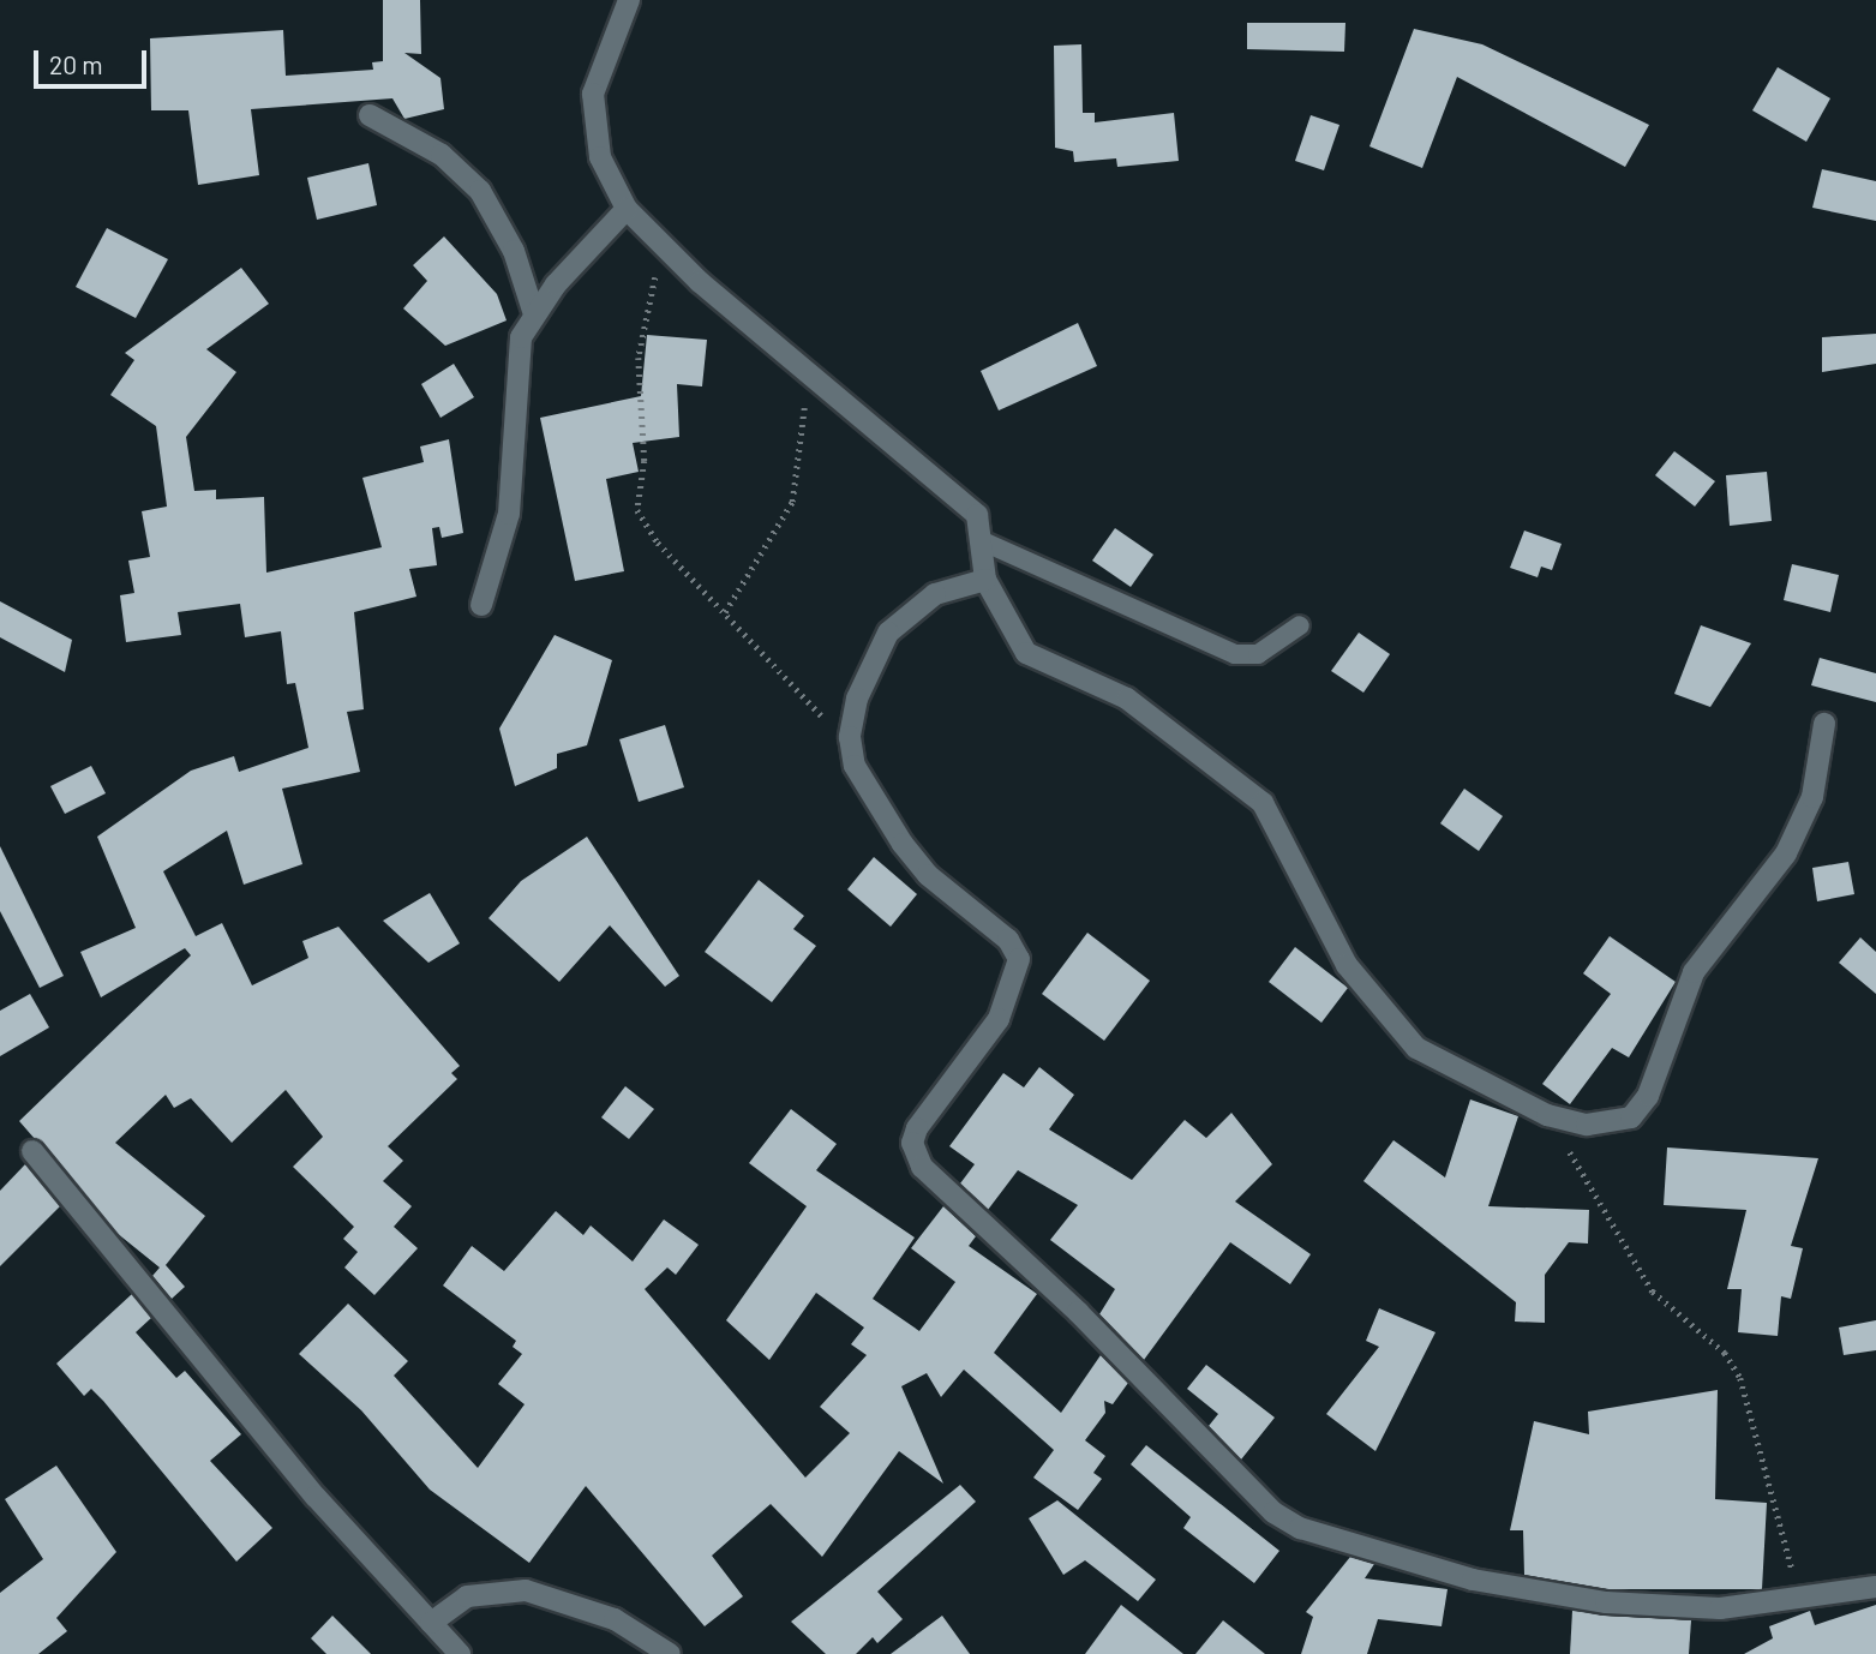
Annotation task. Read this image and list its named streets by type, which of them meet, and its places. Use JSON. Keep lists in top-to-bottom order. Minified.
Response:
{"scale_bar":"20 m"}
